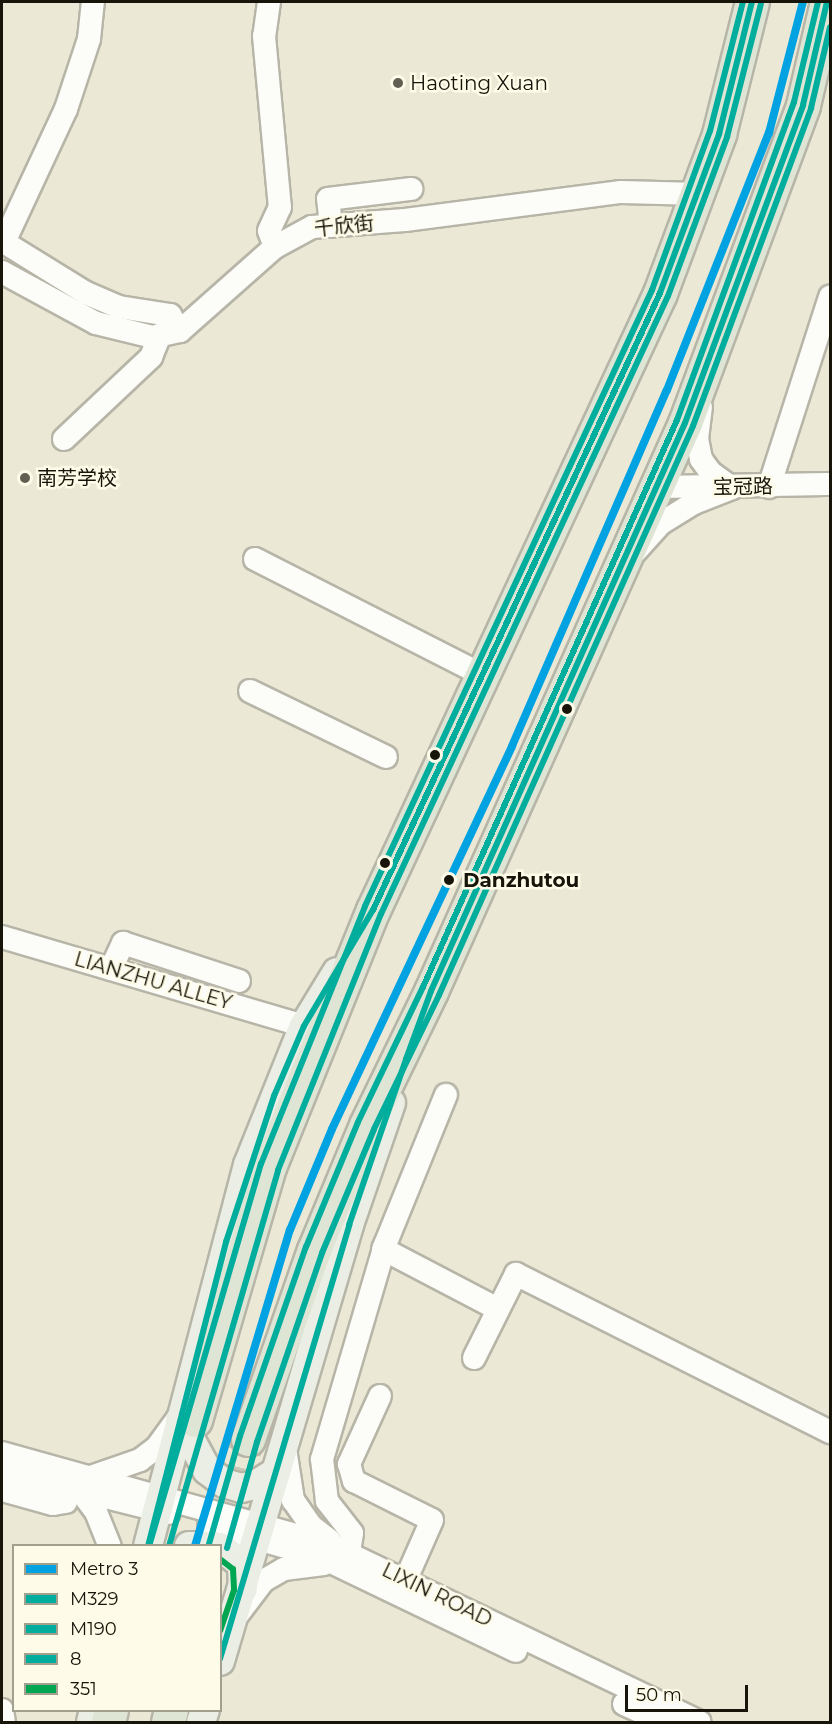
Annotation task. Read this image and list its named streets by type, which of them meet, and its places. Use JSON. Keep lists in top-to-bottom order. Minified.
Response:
{"streets":{"street":["千欣街","宝冠路","LIANZHU ALLEY","LIXIN ROAD"]},"places":["Haoting Xuan","南芳学校","Danzhutou"],"lines":["metro line 3","transit line M329","transit line 8","transit line M190","transit line 351"],"legend":["Metro 3","M329","M190","8","351"],"scale_bar":"50 m"}
